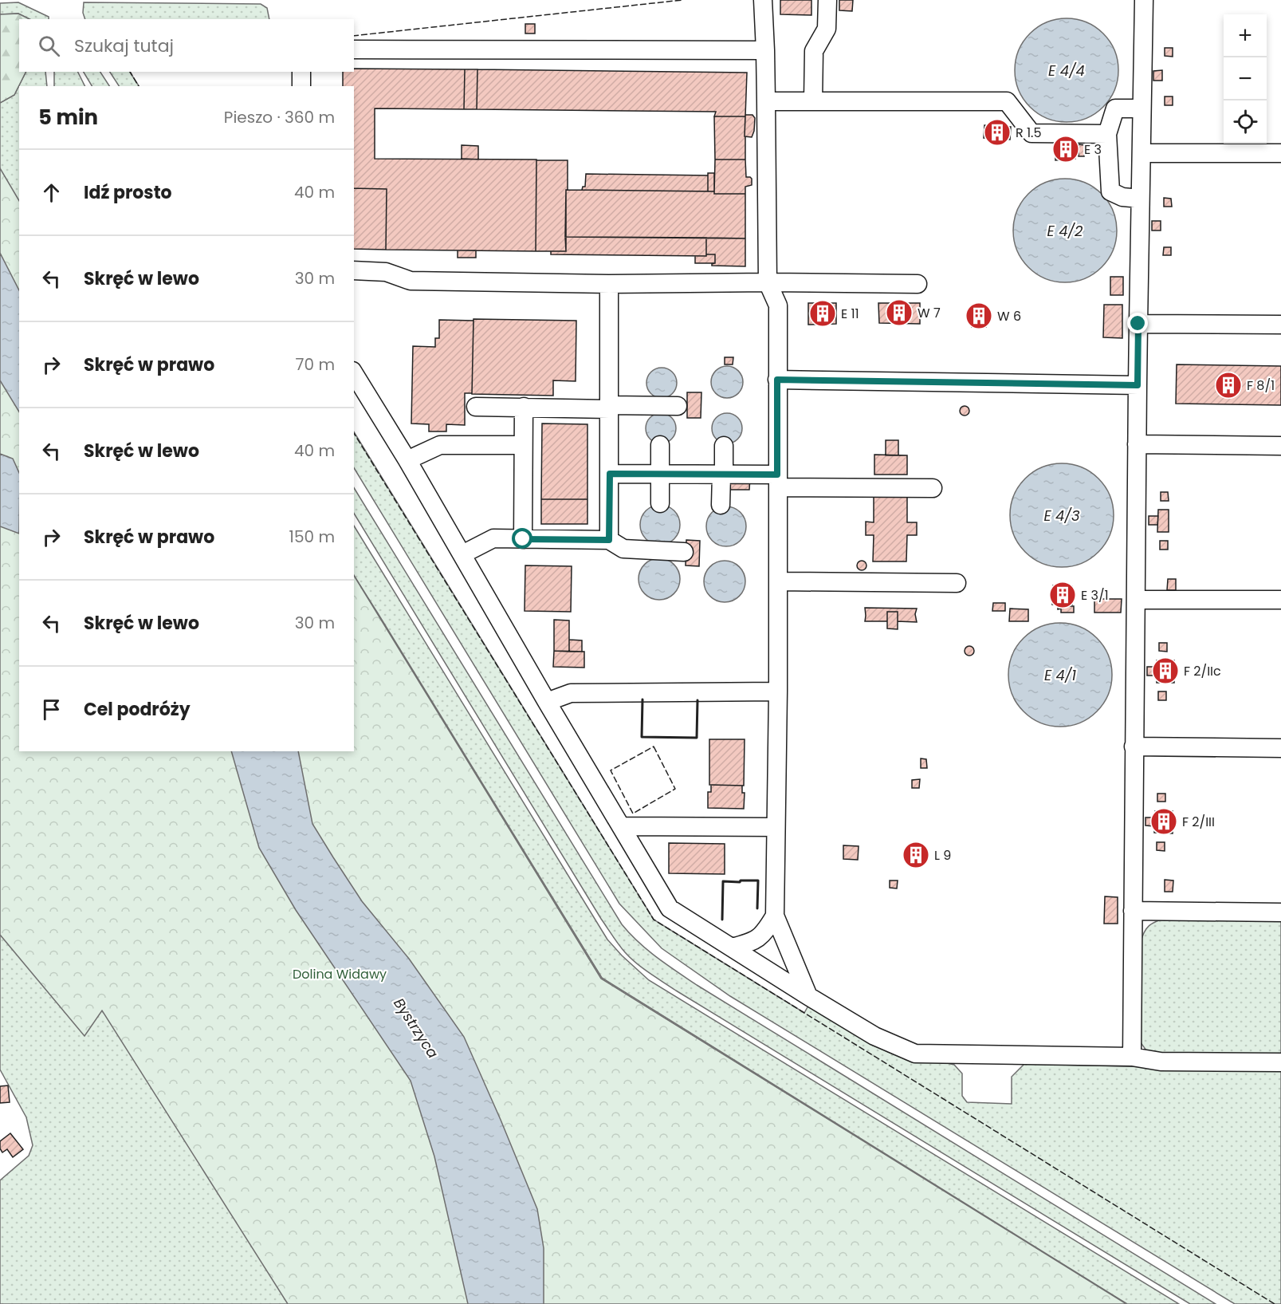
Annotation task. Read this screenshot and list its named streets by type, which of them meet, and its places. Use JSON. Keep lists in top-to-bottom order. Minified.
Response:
{"water":["E 4/4","E 4/2","E 4/3","E 4/1","Bystrzyca"],"parks":["Dolina Widawy"],"places":{"building":["R 1.5","E 3","W 7","E 11","W 6","F 8/1","E 3/1","F 2/IIc","F 2/III","L 9"]},"page":{"map_buttons":["+","−"],"search":"Szukaj tutaj","heading":["5 min","Pieszo · 360 m"],"list":[["Idź prosto","40 m"],["Skręć w lewo","30 m"],["Skręć w prawo","70 m"],["Skręć w lewo","40 m"],["Skręć w prawo","150 m"],["Skręć w lewo","30 m"],"Cel podróży"]}}
